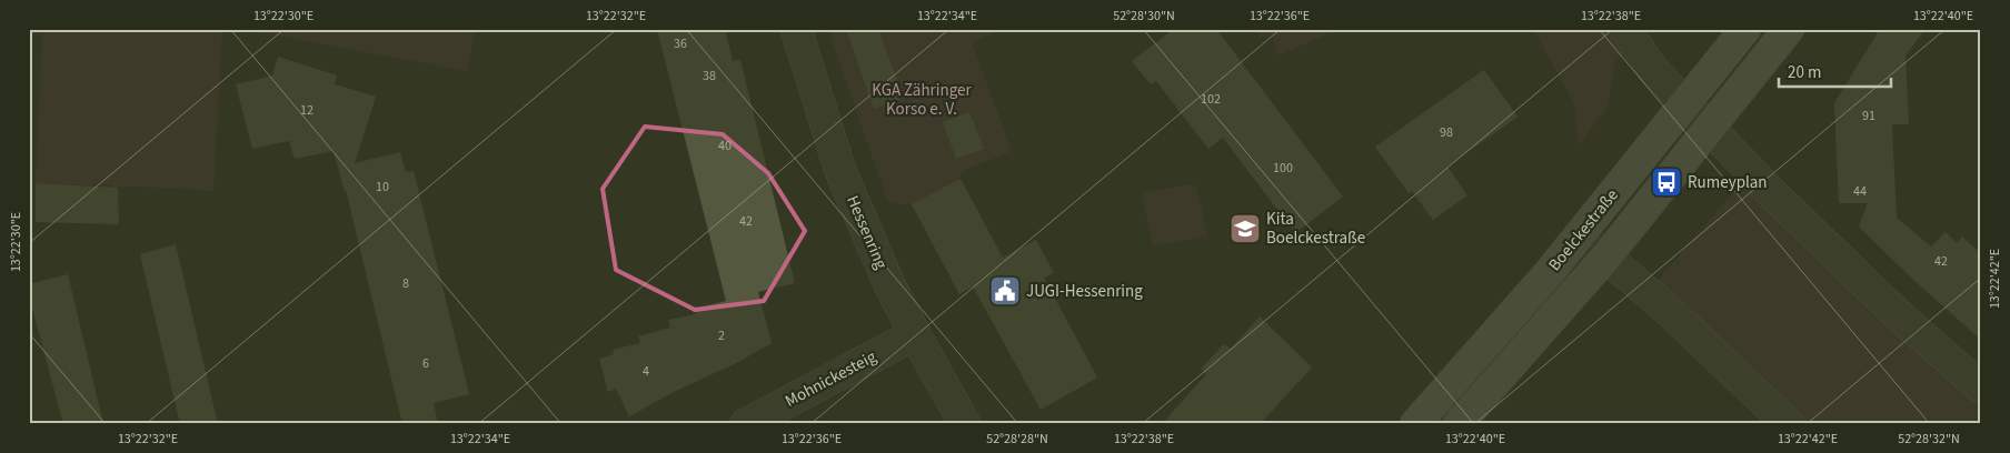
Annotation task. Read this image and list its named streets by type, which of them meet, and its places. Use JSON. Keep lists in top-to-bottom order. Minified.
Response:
{"streets":{"main road":["Boelckestraße"],"street":["Hessenring","Mohnickesteig"]},"crossings":[["Hessenring","Mohnickesteig"]],"parks":["KGA Zähringer Korso e. V."],"places":{"bus stop":["Rumeyplan"],"school or university":["Kita Boelckestraße"],"public building":["JUGI-Hessenring"]},"house_numbers":["36","38","102","12","91","98","40","100","10","44","42","42","8","2","6","4"],"scale_bar":"20 m","coordinates":["13°22'30\"E","13°22'32\"E","13°22'34\"E","52°28'30\"N","13°22'36\"E","13°22'38\"E","13°22'40\"E","13°22'42\"E","52°28'28\"N","52°28'32\"N"]}
